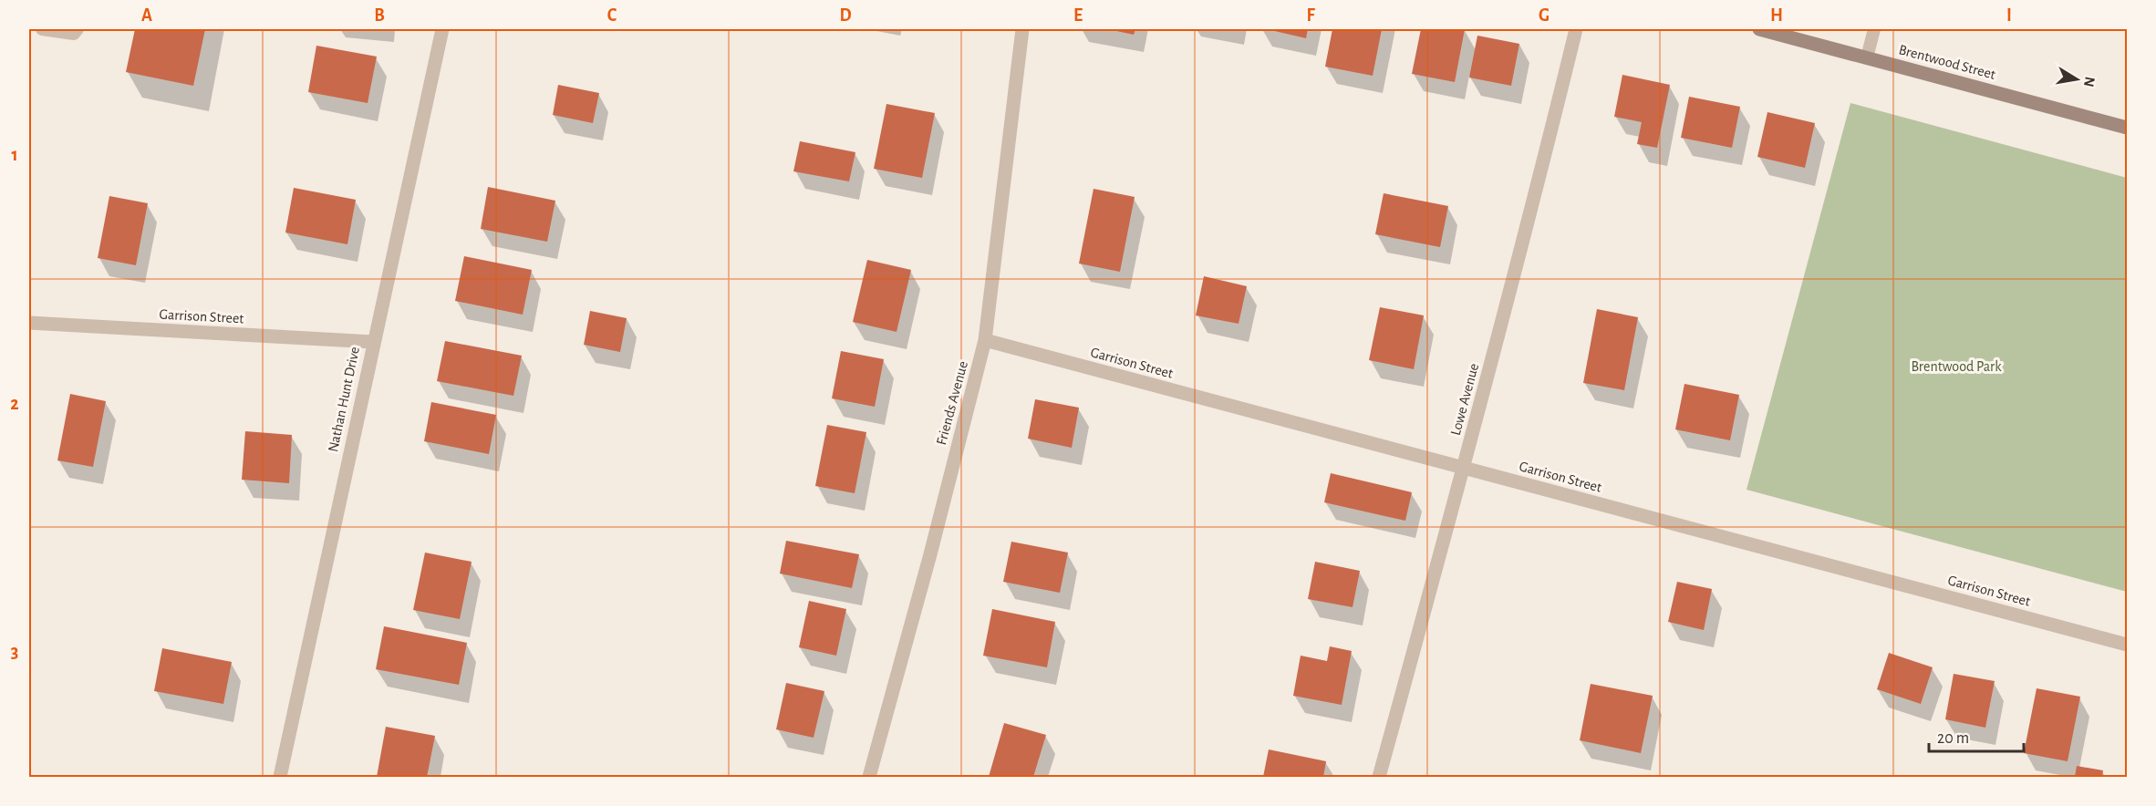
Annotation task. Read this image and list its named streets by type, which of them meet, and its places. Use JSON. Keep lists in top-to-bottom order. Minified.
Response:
{"streets":{"main road":["Brentwood Street"],"street":["Garrison Street","Nathan Hunt Drive","Lowe Avenue","Friends Avenue"]},"crossings":[["Garrison Street","Nathan Hunt Drive"],["Garrison Street","Lowe Avenue"],["Garrison Street","Friends Avenue"]],"parks":["Brentwood Park"],"scale_bar":"20 m","north":"right","grid":{"columns":["A","B","C","D","E","F","G","H","I"],"rows":["1","2","3"]}}
